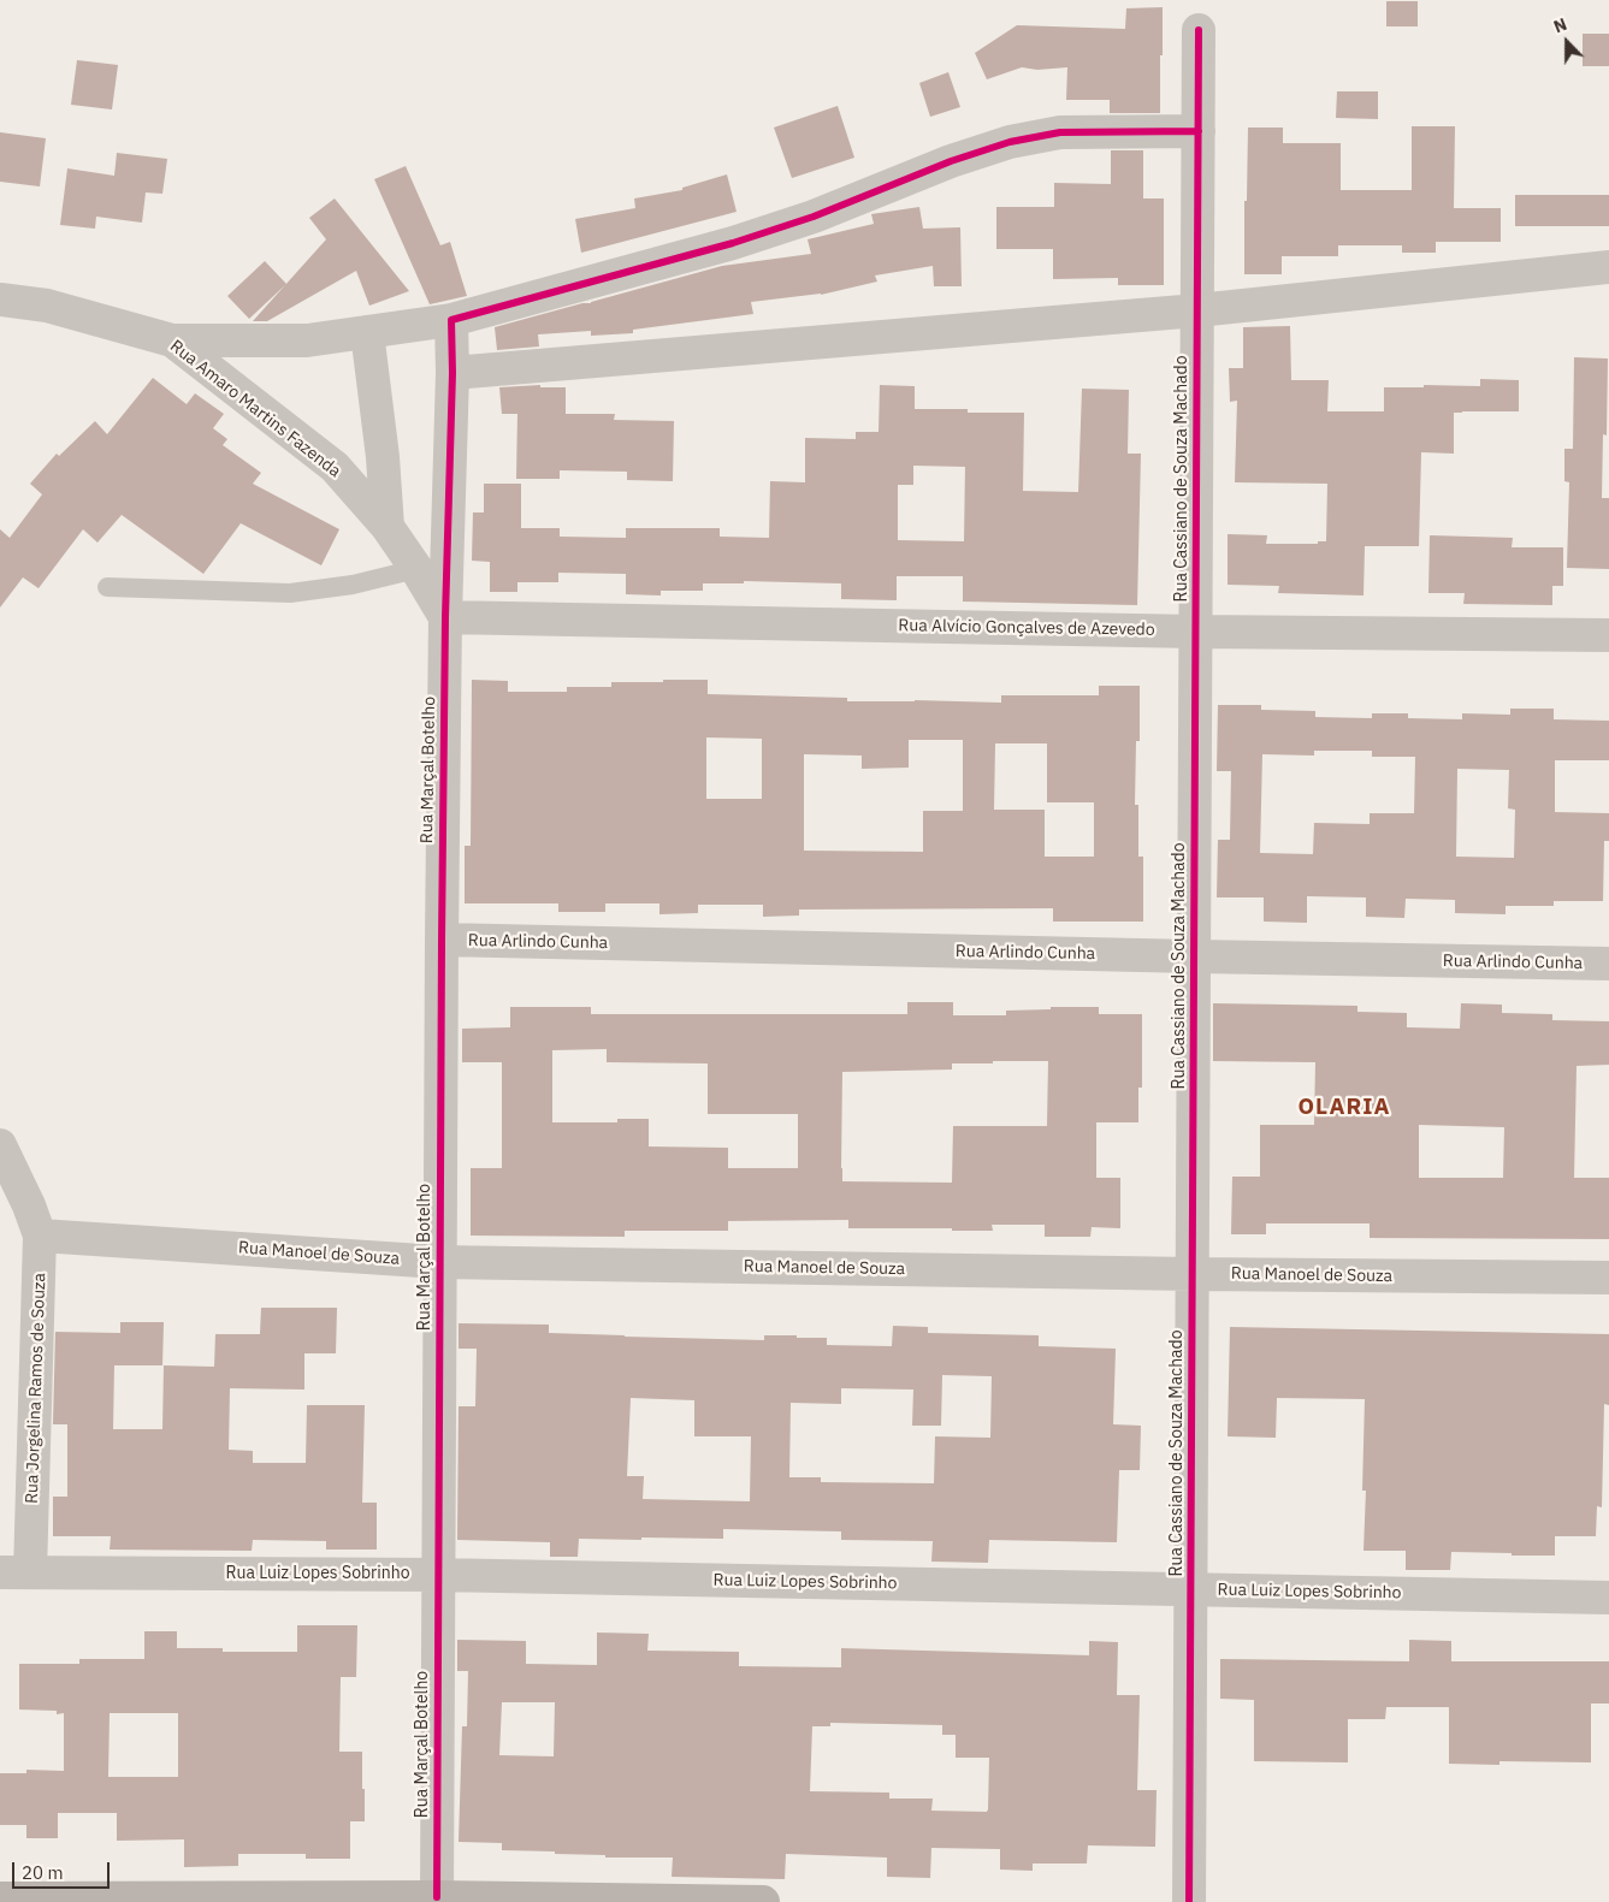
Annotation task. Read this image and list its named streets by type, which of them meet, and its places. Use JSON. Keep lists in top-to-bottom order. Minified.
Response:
{"streets":{"street":["Rua Amaro Martins Fazenda","Rua Cassiano de Souza Machado","Rua Alvício Gonçalves de Azevedo","Rua Marçal Botelho","Rua Arlindo Cunha","Rua Manoel de Souza","Rua Jorgelina Ramos de Souza","Rua Luiz Lopes Sobrinho"]},"crossings":[["Rua Amaro Martins Fazenda","Rua Alvício Gonçalves de Azevedo"],["Rua Amaro Martins Fazenda","Rua Marçal Botelho"],["Rua Cassiano de Souza Machado","Rua Alvício Gonçalves de Azevedo"],["Rua Cassiano de Souza Machado","Rua Arlindo Cunha"],["Rua Cassiano de Souza Machado","Rua Manoel de Souza"],["Rua Cassiano de Souza Machado","Rua Luiz Lopes Sobrinho"],["Rua Alvício Gonçalves de Azevedo","Rua Marçal Botelho"],["Rua Marçal Botelho","Rua Arlindo Cunha"],["Rua Marçal Botelho","Rua Manoel de Souza"],["Rua Marçal Botelho","Rua Luiz Lopes Sobrinho"],["Rua Manoel de Souza","Rua Jorgelina Ramos de Souza"],["Rua Jorgelina Ramos de Souza","Rua Luiz Lopes Sobrinho"]],"districts":["OLARIA"],"scale_bar":"20 m","north":"top"}
